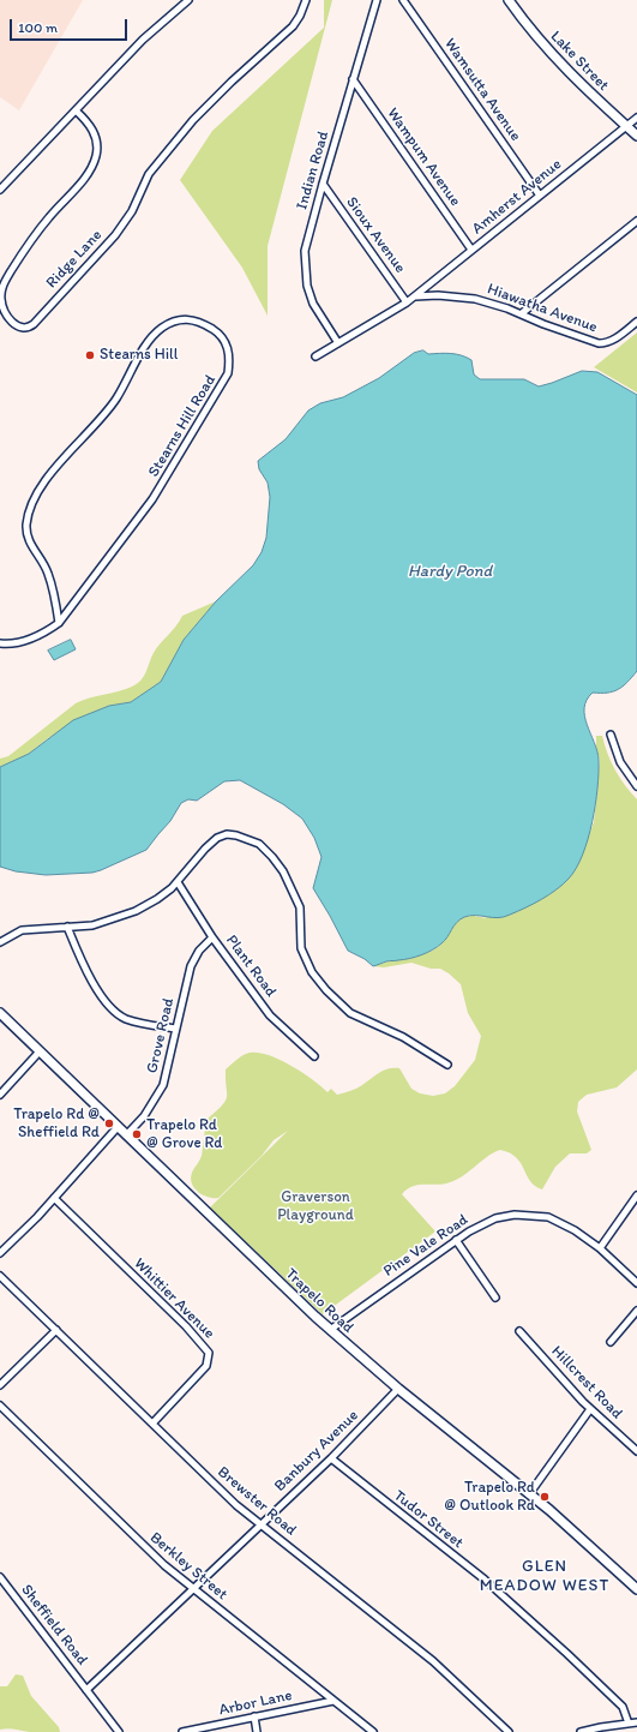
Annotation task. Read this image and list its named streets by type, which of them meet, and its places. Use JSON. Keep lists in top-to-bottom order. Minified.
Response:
{"streets":{"main road":["Lake Street","Trapelo Road"],"street":["Wamsutta Avenue","Wampum Avenue","Indian Road","Amherst Avenue","Sioux Avenue","Ridge Lane","Hiawatha Avenue","Stearns Hill Road","Plant Road","Grove Road","Pine Vale Road","Whittier Avenue","Hillcrest Road","Banbury Avenue","Brewster Road","Tudor Street","Berkley Street","Sheffield Road","Arbor Lane"]},"crossings":[["Lake Street","Amherst Avenue"],["Wamsutta Avenue","Amherst Avenue"],["Wampum Avenue","Indian Road"],["Wampum Avenue","Amherst Avenue"],["Indian Road","Sioux Avenue"],["Amherst Avenue","Hiawatha Avenue"],["Plant Road","Grove Road"],["Grove Road","Trapelo Road"],["Pine Vale Road","Trapelo Road"],["Whittier Avenue","Brewster Road"],["Trapelo Road","Banbury Avenue"],["Banbury Avenue","Brewster Road"],["Banbury Avenue","Tudor Street"],["Banbury Avenue","Berkley Street"],["Banbury Avenue","Sheffield Road"],["Berkley Street","Arbor Lane"]],"districts":["GLEN MEADOW WEST"],"water":["Hardy Pond"],"parks":["Graverson Playground"],"places":["Stearns Hill","Trapelo Rd @ Sheffield Rd","Trapelo Rd @ Grove Rd","Trapelo Rd @ Outlook Rd"],"scale_bar":"100 m"}
